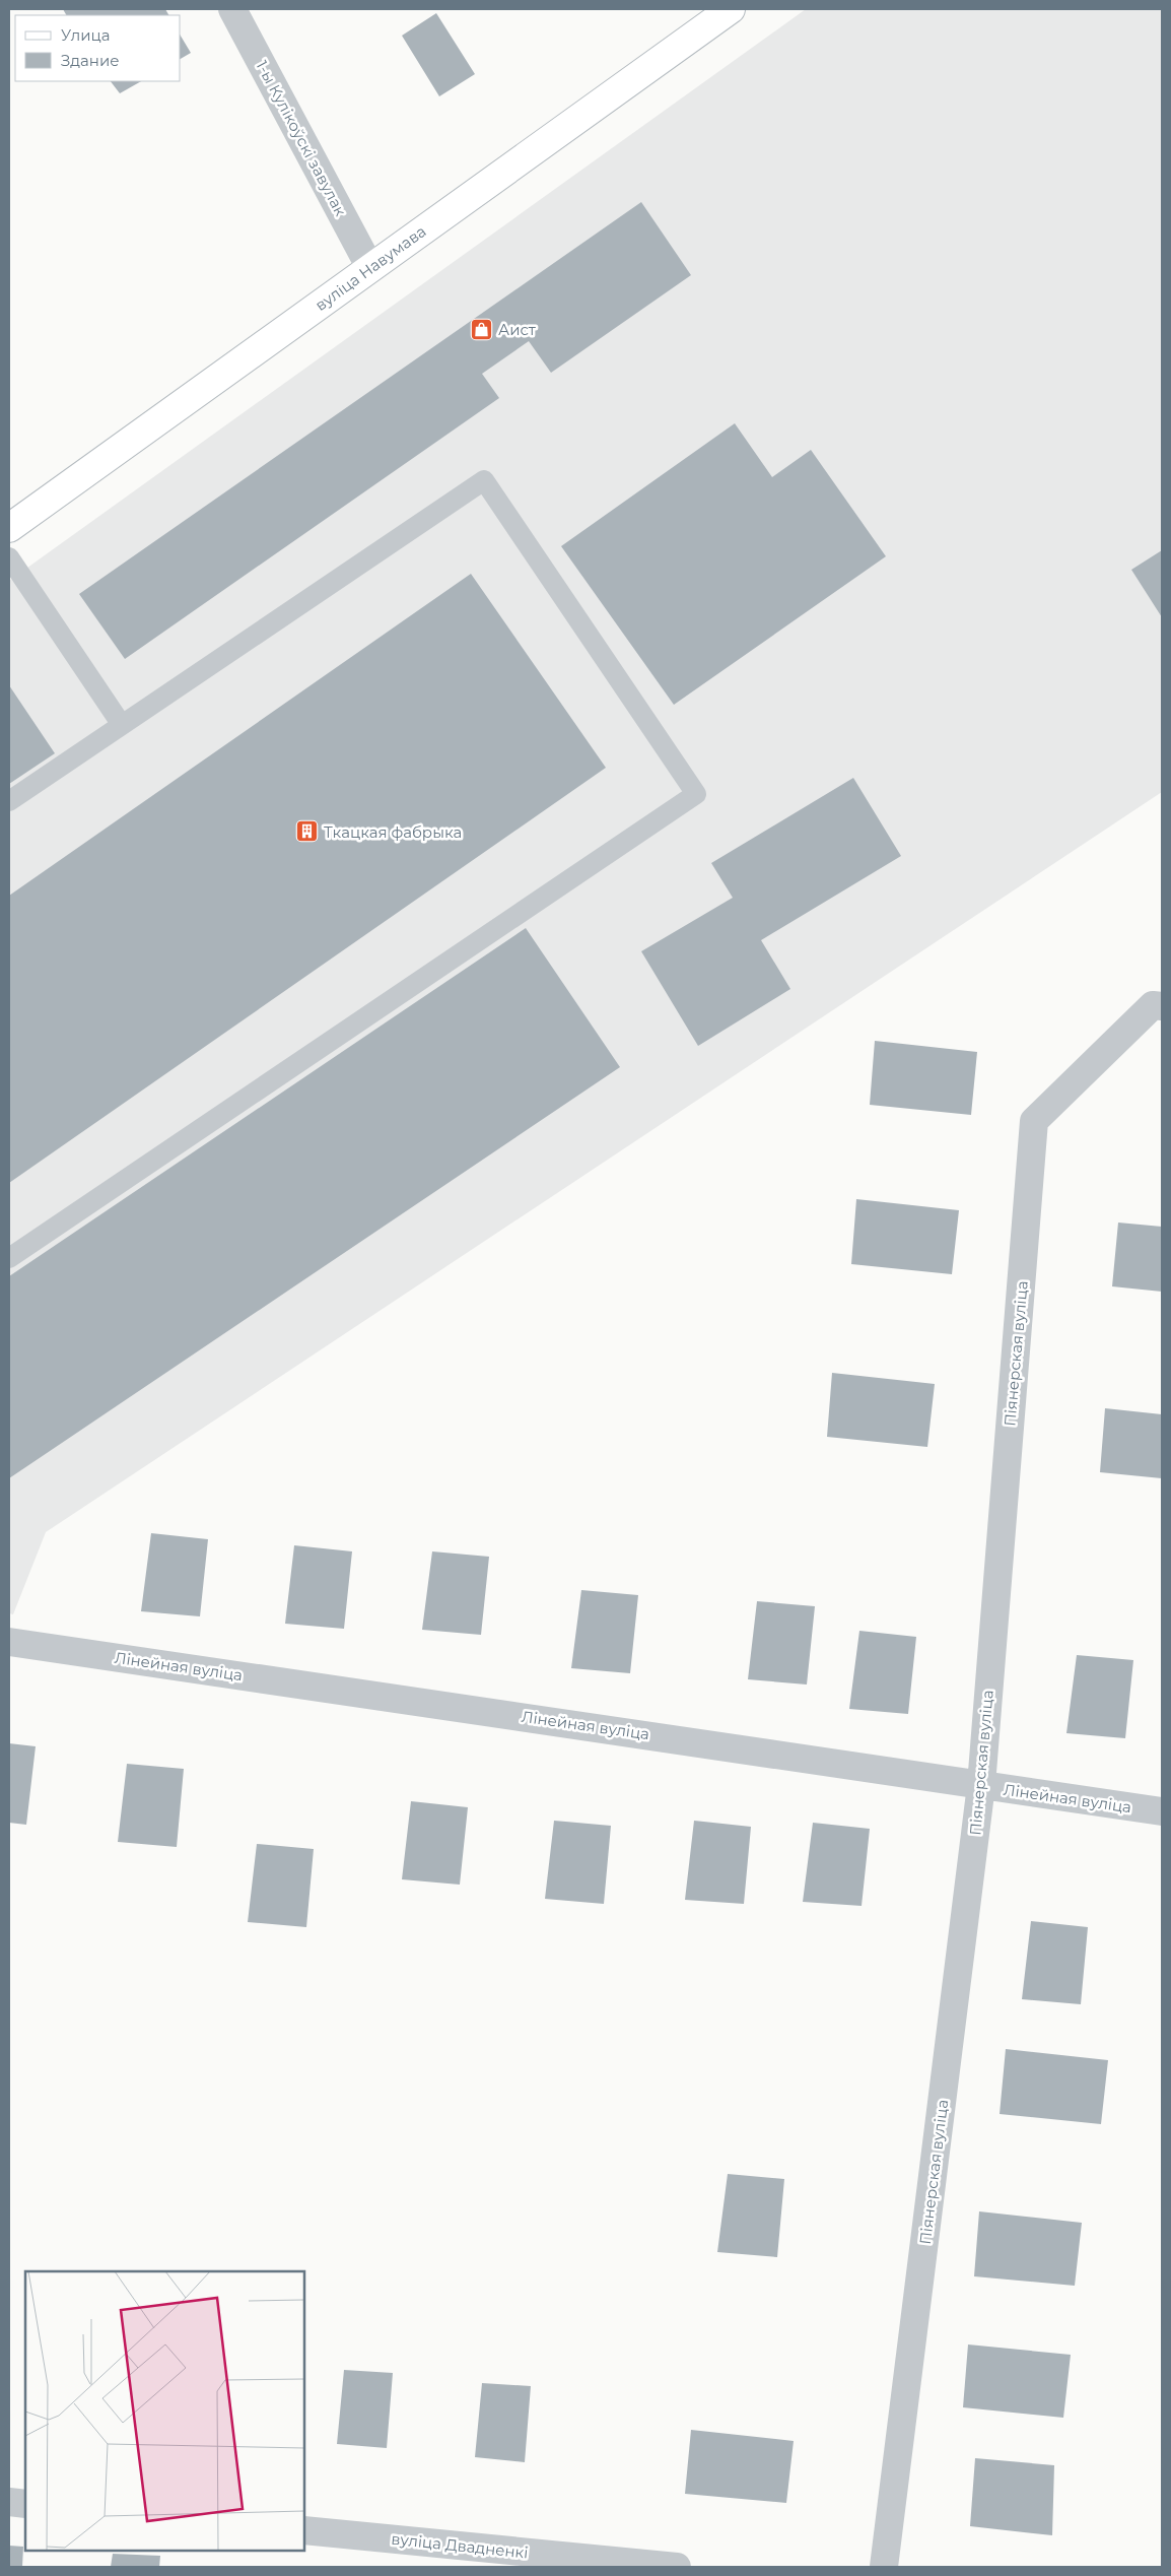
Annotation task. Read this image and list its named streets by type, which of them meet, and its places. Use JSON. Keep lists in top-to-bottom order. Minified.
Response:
{"streets":{"street":["1-ы Кулікоўскі завулак","вуліца Навумава","Піянерская вуліца","Лінейная вуліца","вуліца Двадненкі"]},"crossings":[["1-ы Кулікоўскі завулак","вуліца Навумава"],["Піянерская вуліца","Лінейная вуліца"]],"places":{"shop":["Аист"],"building":["Ткацкая фабрыка"]},"legend":["Улица","Здание"]}
